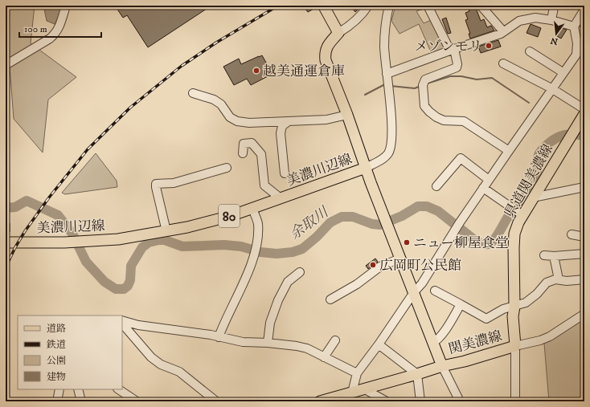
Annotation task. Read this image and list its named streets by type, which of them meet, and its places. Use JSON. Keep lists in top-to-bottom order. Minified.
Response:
{"streets":{"main road":["美濃川辺線","県道関美濃線","80","関美濃線"]},"crossings":[["美濃川辺線","関美濃線"],["県道関美濃線","関美濃線"]],"water":["余取川"],"places":["メゾンモリ","越美通運倉庫","ニュー柳屋食堂","広岡町公民館"],"legend":["道路","鉄道","公園","建物"],"scale_bar":"100 m","north":"bottom"}
